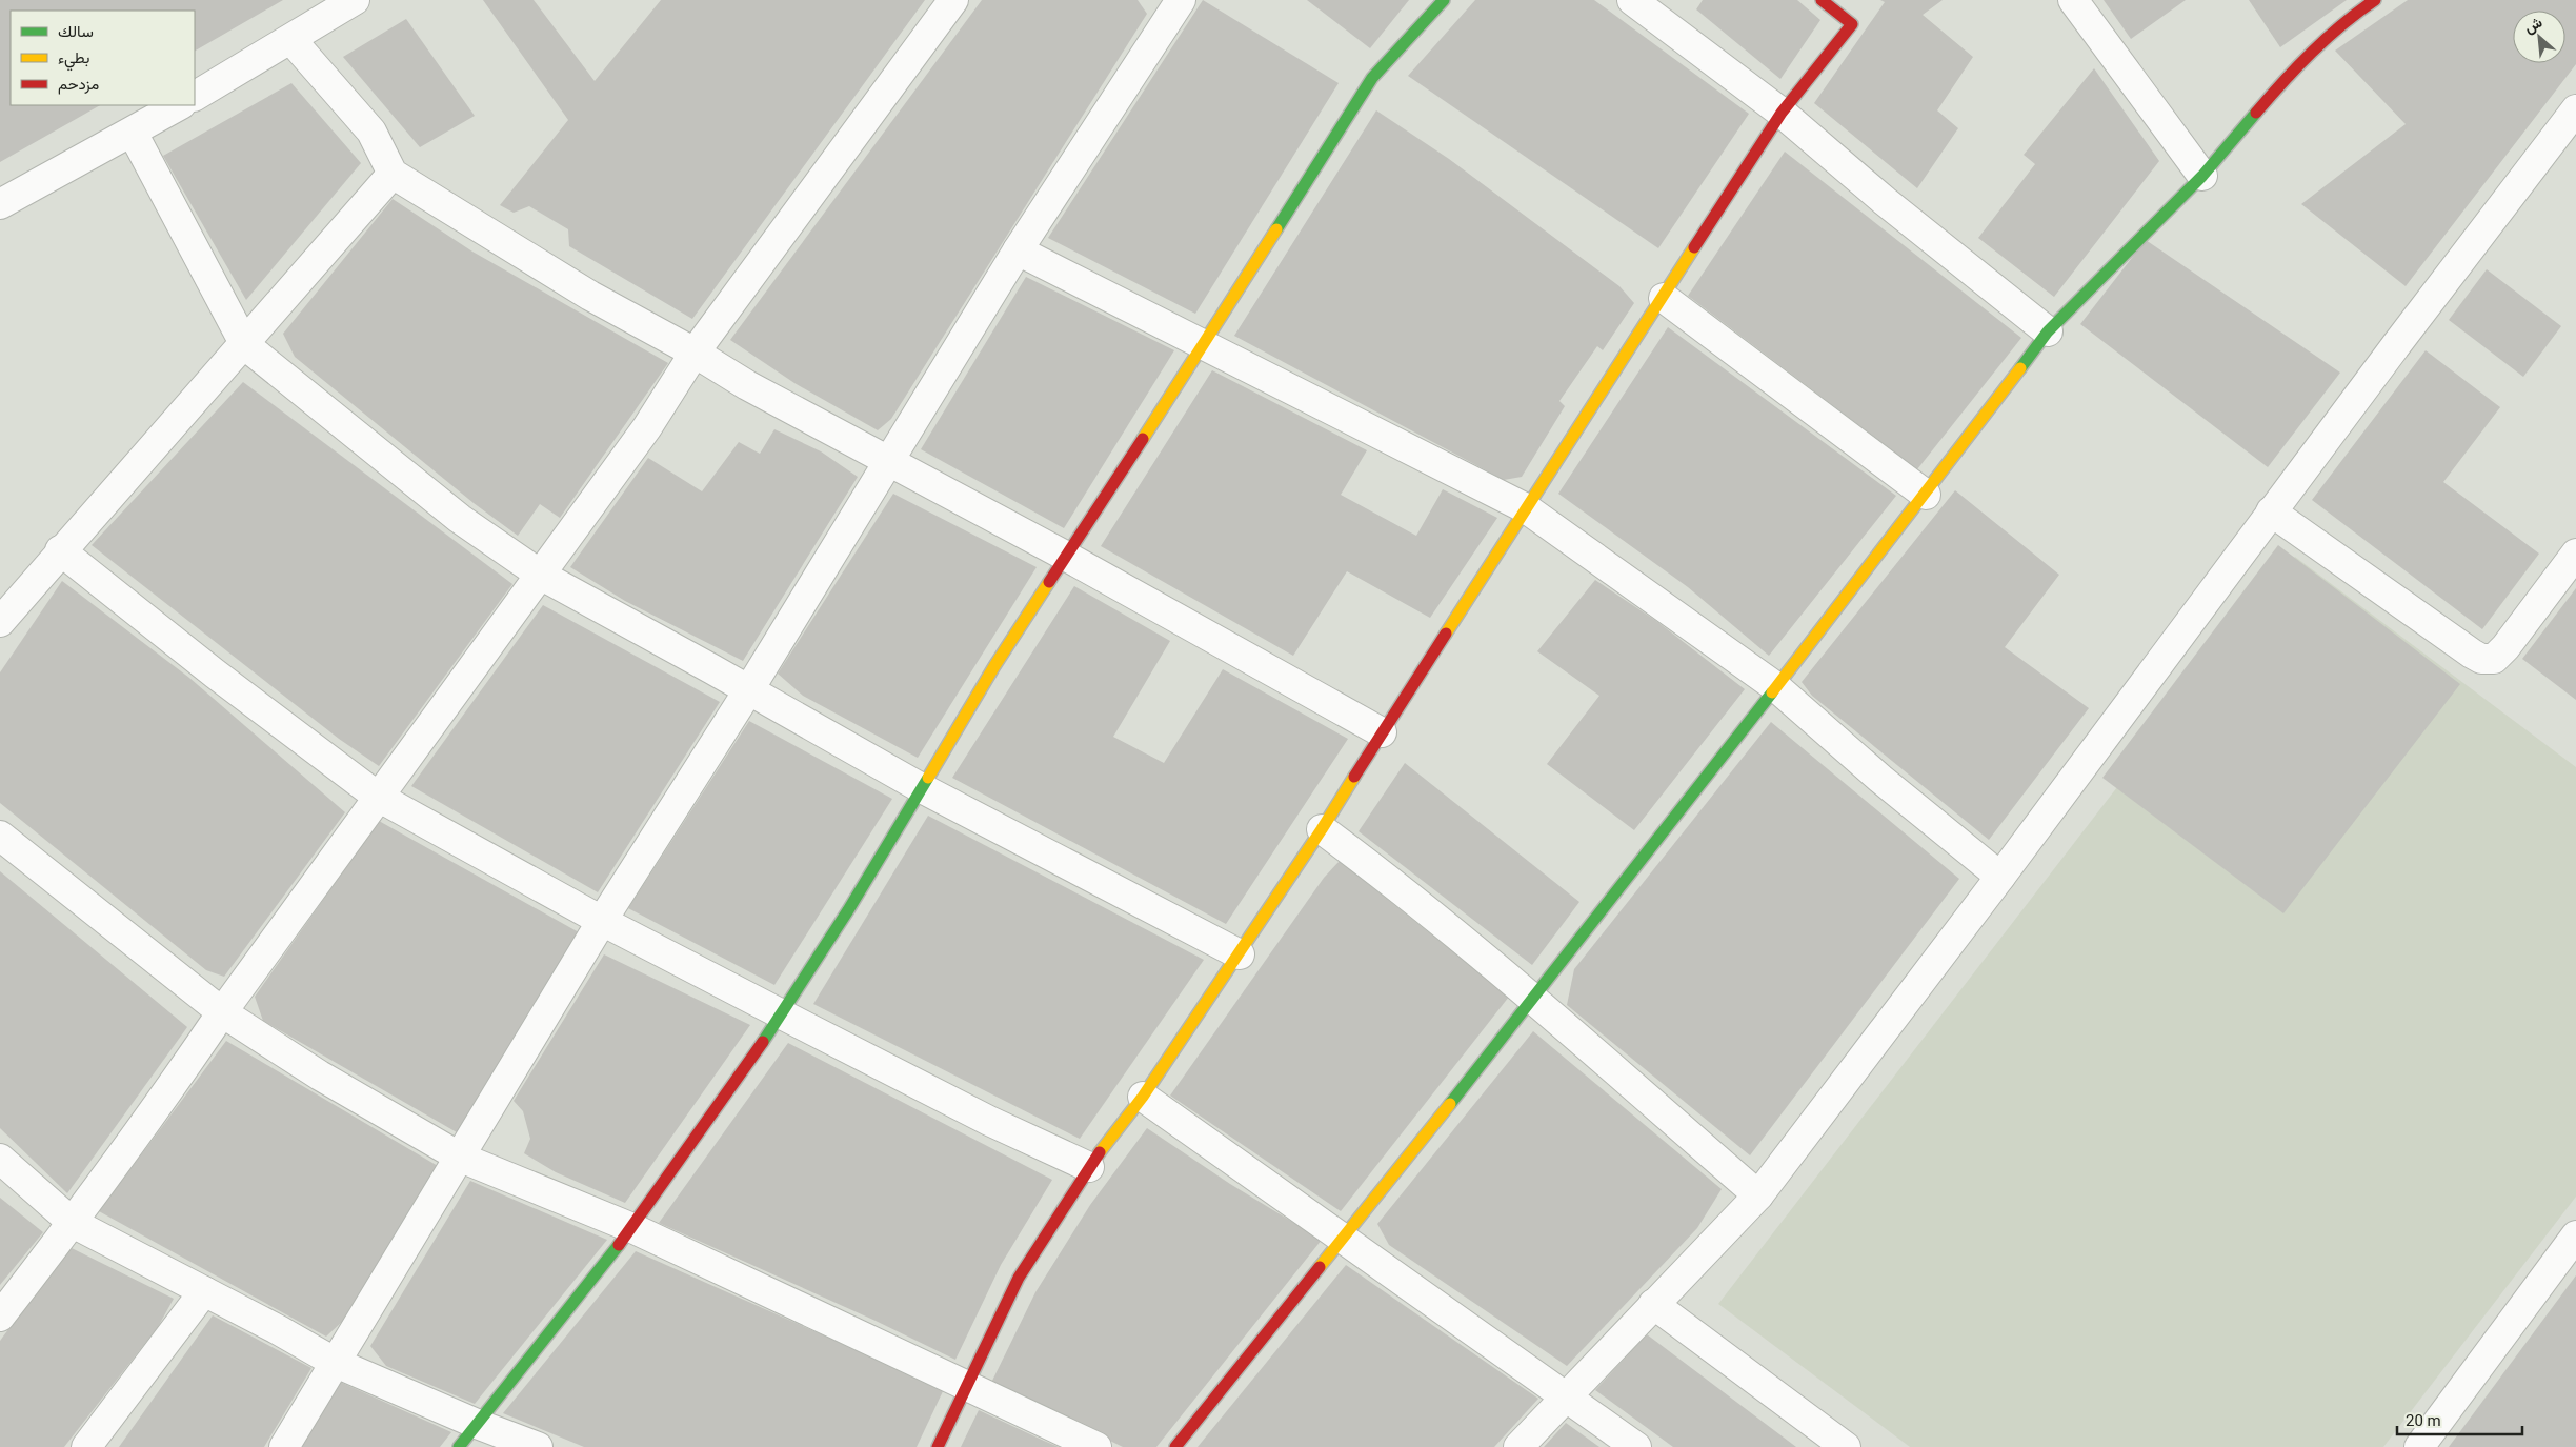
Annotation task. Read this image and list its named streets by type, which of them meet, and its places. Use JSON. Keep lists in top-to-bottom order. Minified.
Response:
{"legend":["سالك","بطيء","مزدحم"],"scale_bar":"20 m","north":"top left"}
